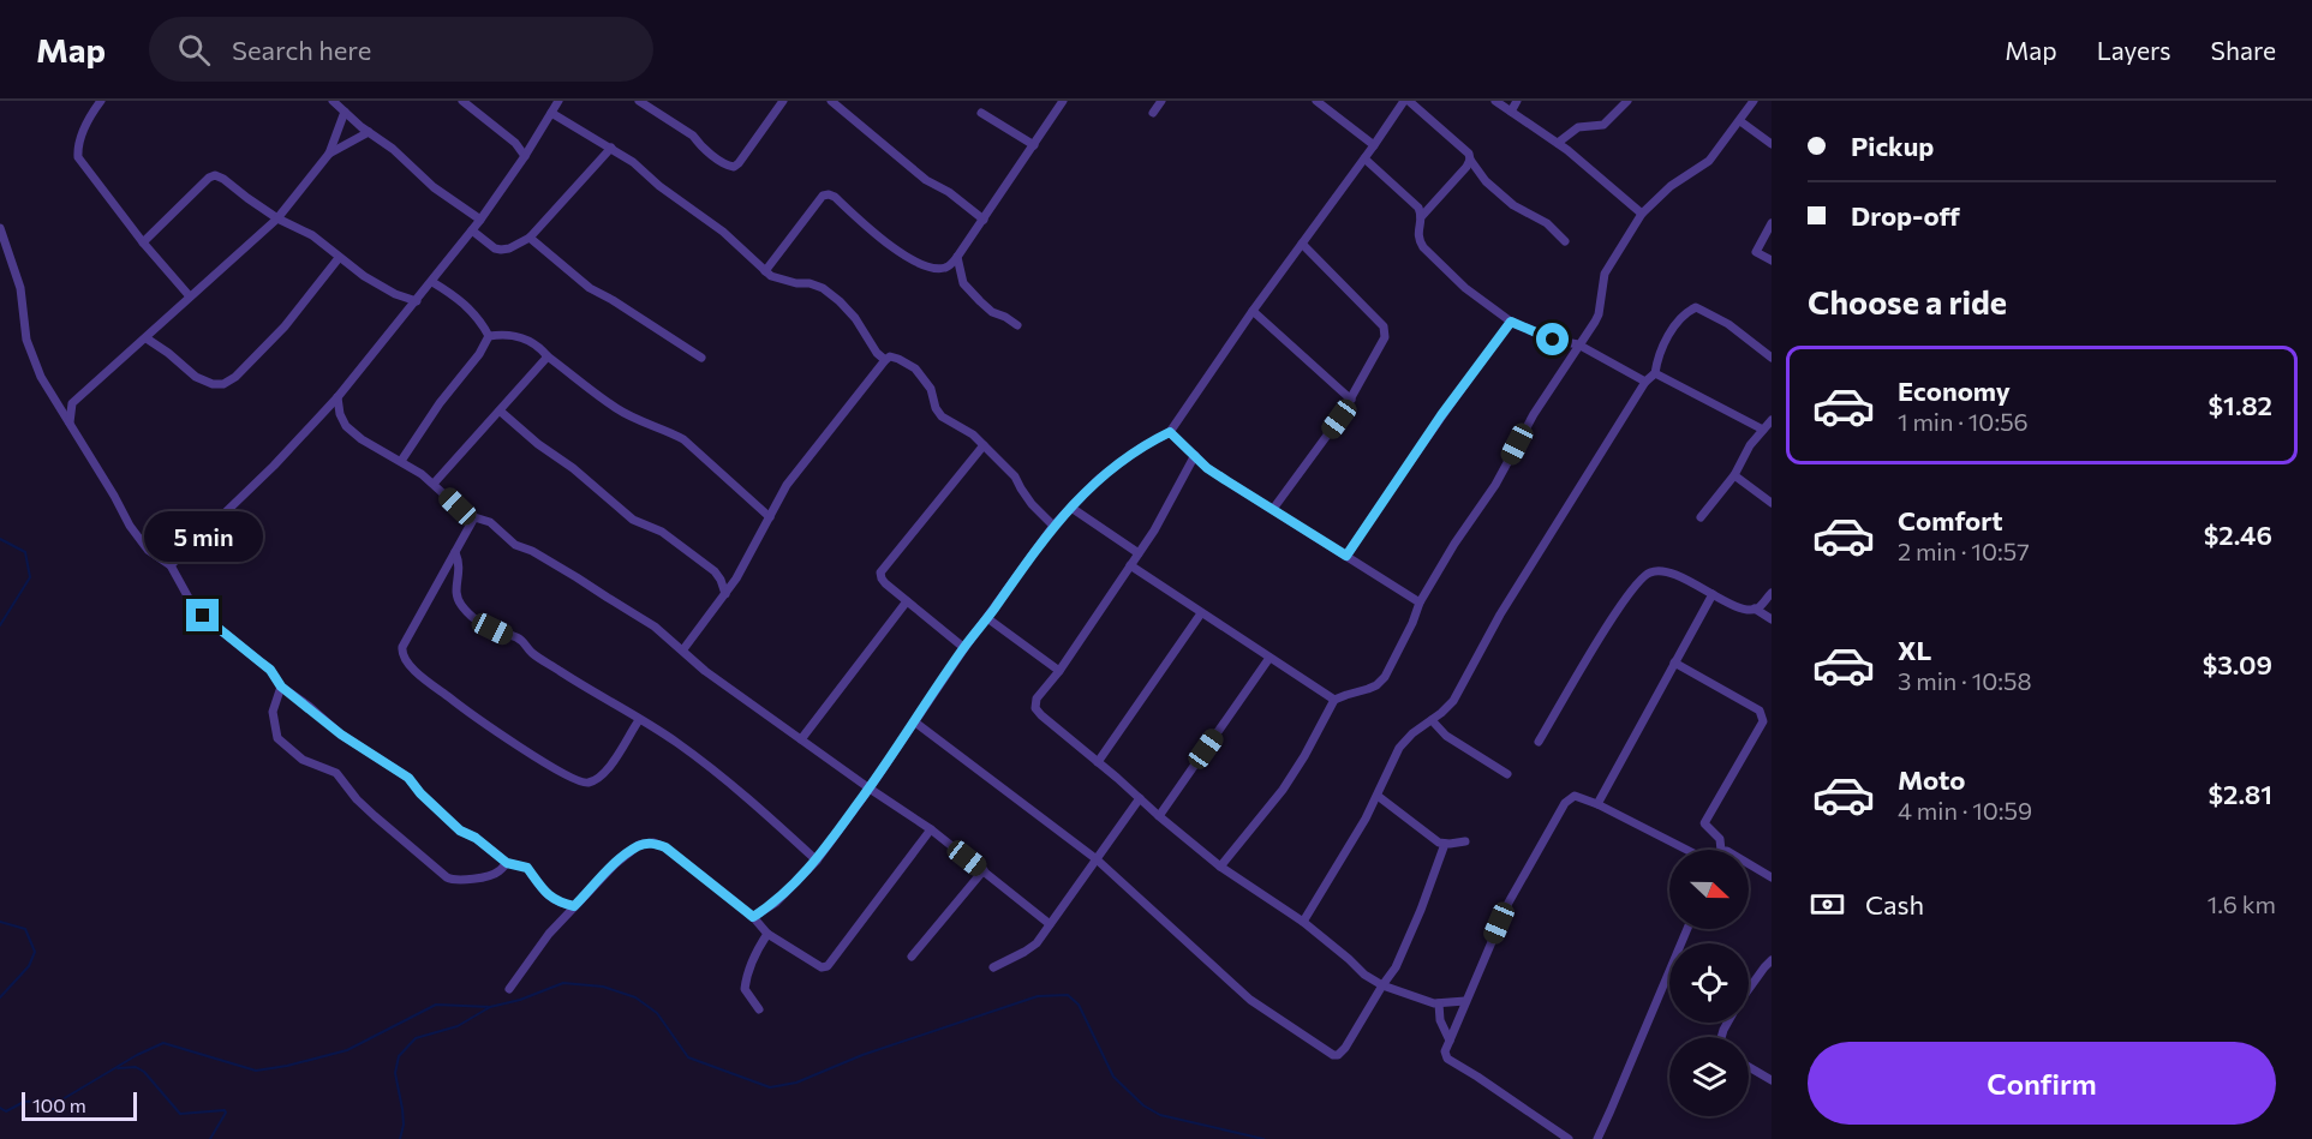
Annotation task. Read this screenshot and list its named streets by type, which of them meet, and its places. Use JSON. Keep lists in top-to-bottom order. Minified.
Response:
{"scale_bar":"100 m","north":"right","page":{"header":"Map","search":"Search here","nav":["Map","Layers","Share"],"banner":["Pickup","Drop-off"],"heading":"Choose a ride","list":[{"name":"Economy","note":"1 min · 10:56","value":"$1.82"},{"name":"Comfort","note":"2 min · 10:57","value":"$2.46"},{"name":"XL","note":"3 min · 10:58","value":"$3.09"},{"name":"Moto","note":"4 min · 10:59","value":"$2.81"}],"bubble":"5 min","pay":["Cash","1.6 km"],"buttons":"Confirm","scale":"100 m"}}
